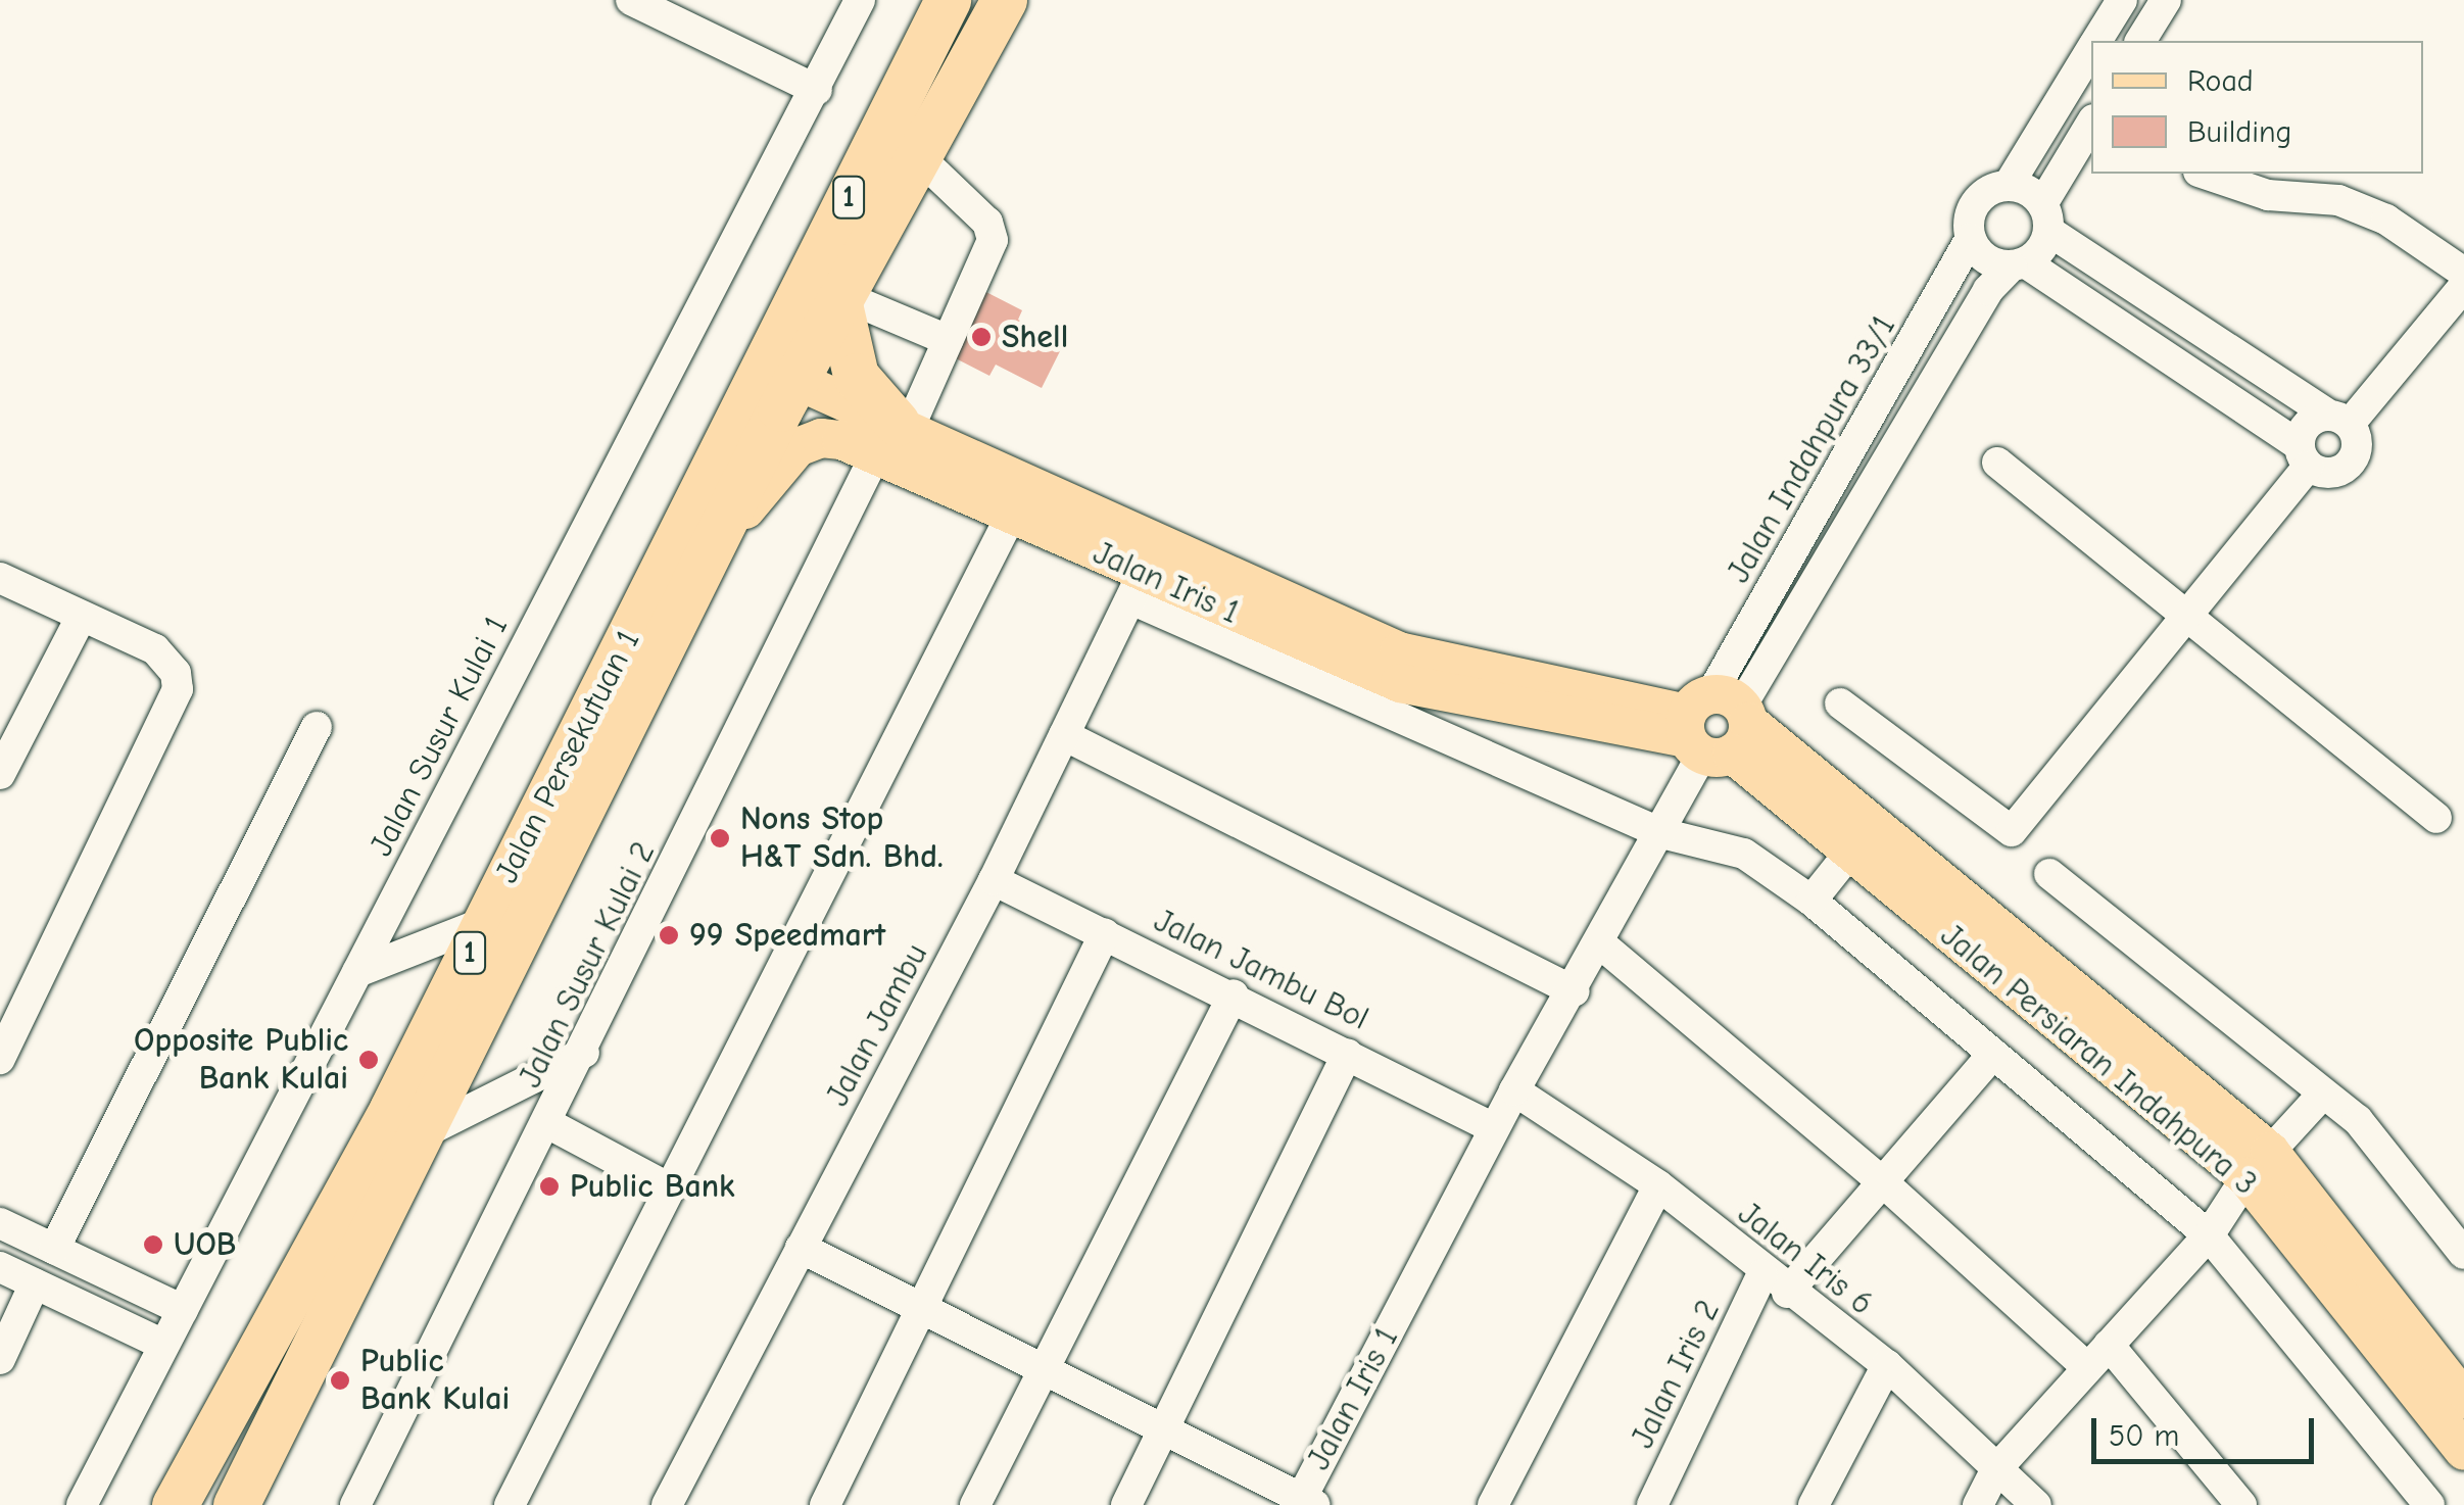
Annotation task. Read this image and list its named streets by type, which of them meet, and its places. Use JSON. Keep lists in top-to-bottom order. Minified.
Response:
{"streets":{"highway":["1","Jalan Persekutuan 1"],"main road":["Jalan Iris 1","Jalan Persiaran Indahpura 3"],"street":["Jalan Indahpura 33/1","Jalan Susur Kulai 1","Jalan Susur Kulai 2","Jalan Jambu Bol","Jalan Jambu","Jalan Iris 6","Jalan Iris 2"]},"crossings":[["Jalan Indahpura 33/1","Jalan Iris 1"],["Jalan Indahpura 33/1","Jalan Persiaran Indahpura 3"],["Jalan Iris 1","Jalan Persekutuan 1"],["Jalan Iris 1","Jalan Susur Kulai 2"],["Jalan Iris 1","Jalan Jambu Bol"],["Jalan Iris 1","Jalan Jambu"],["Jalan Iris 1","Jalan Persiaran Indahpura 3"],["Jalan Iris 1","Jalan Iris 6"],["Jalan Persekutuan 1","Jalan Susur Kulai 2"],["Jalan Jambu Bol","Jalan Jambu"],["Jalan Iris 6","Jalan Iris 2"]],"places":["Shell","Nons Stop H&T Sdn. Bhd.","99 Speedmart","Opposite Public Bank Kulai","Public Bank","UOB","Public Bank Kulai"],"legend":["Road","Building"],"scale_bar":"50 m"}
